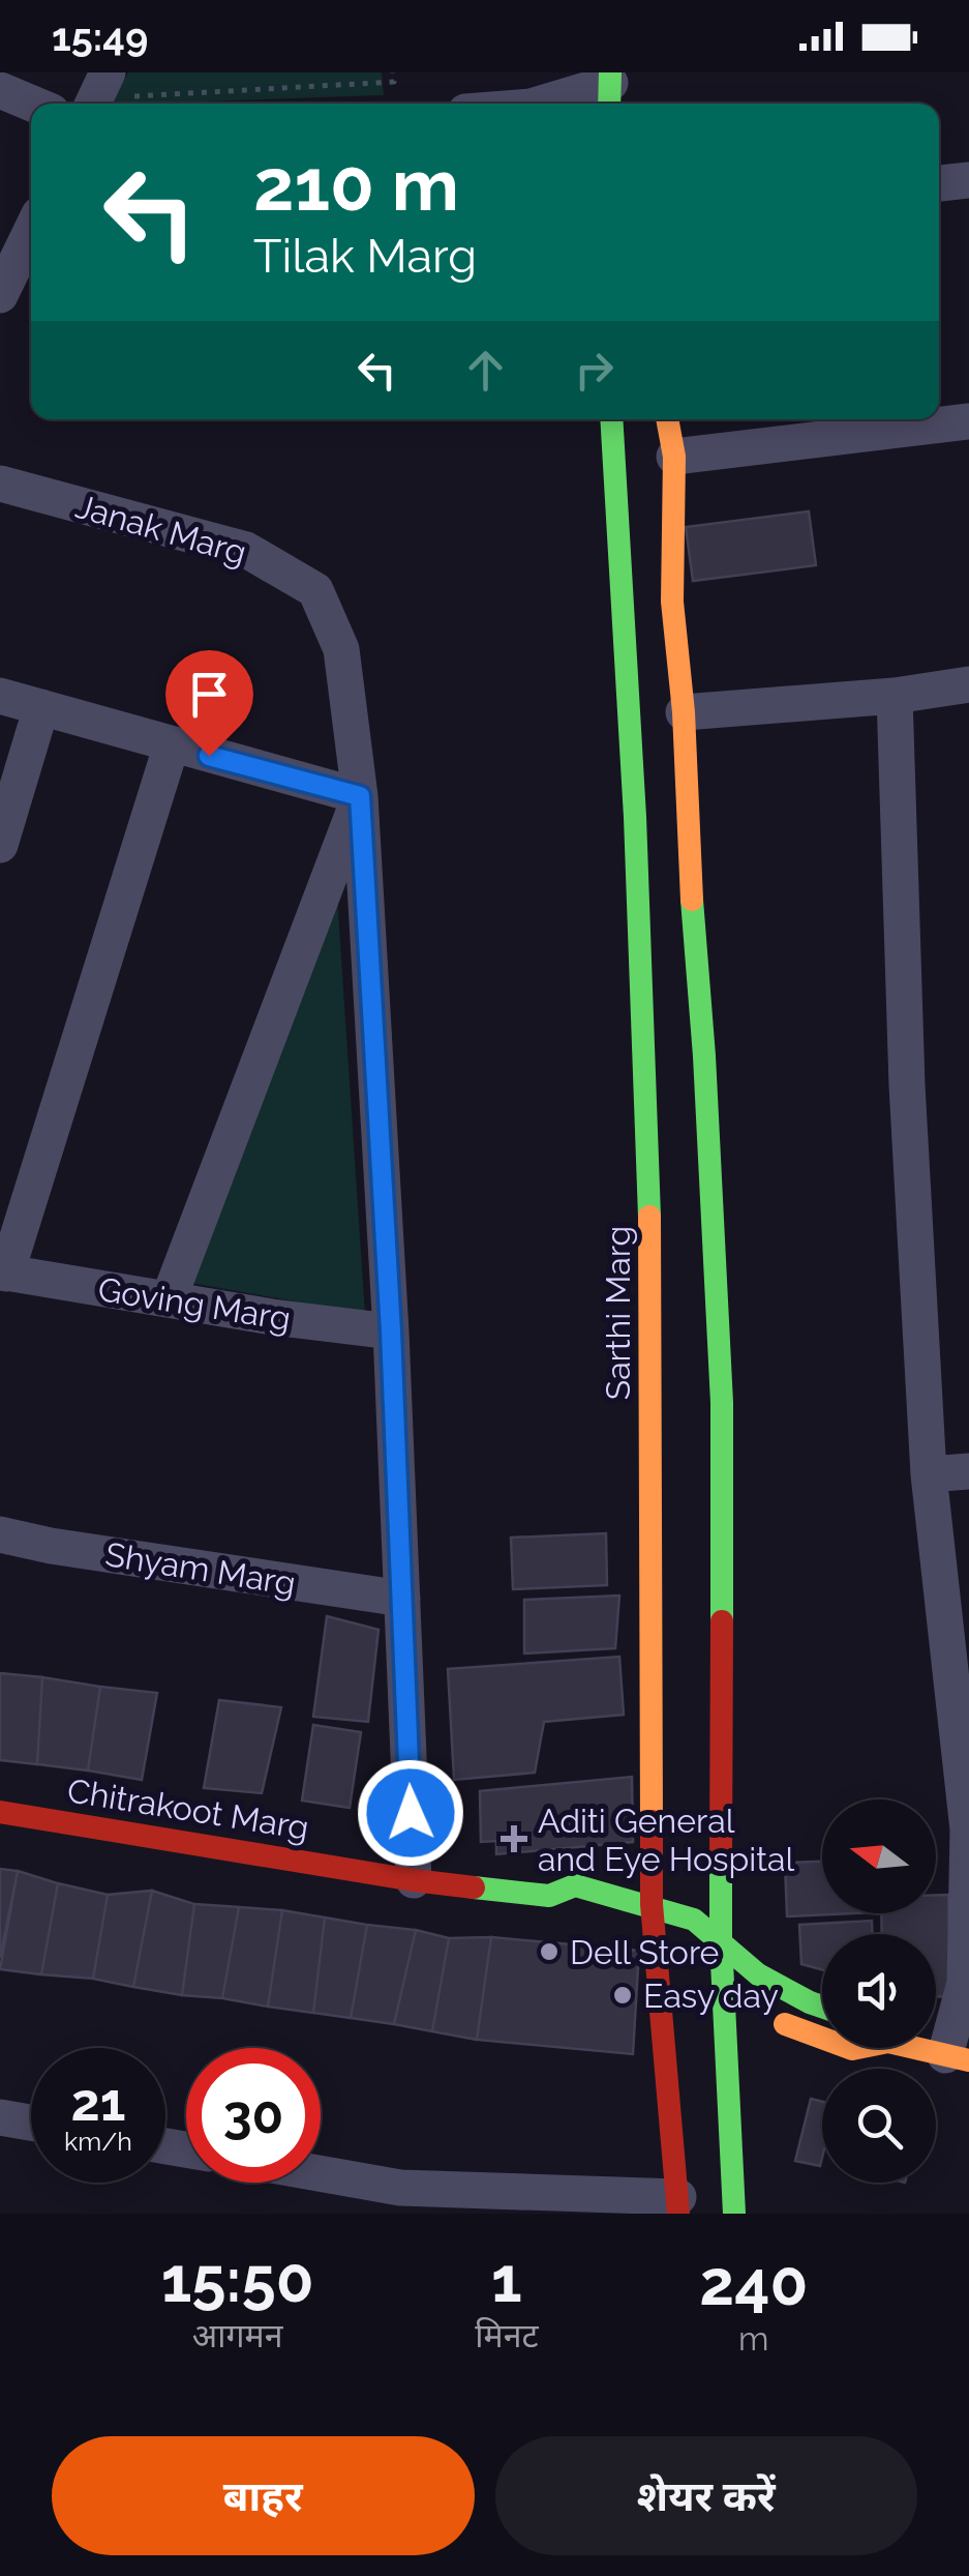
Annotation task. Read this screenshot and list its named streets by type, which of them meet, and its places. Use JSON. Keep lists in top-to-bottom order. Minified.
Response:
{"streets":{"street":["Janak Marg","Goving Marg","Sarthi Marg","Shyam Marg","Chitrakoot Marg"]},"crossings":[["Sarthi Marg","Chitrakoot Marg"]],"places":{"health":["Aditi General and Eye Hospital"],"other":["Dell Store","Easy day"]},"north":"left","page":{"status":"15:49","turn":["210 m","Tilak Marg"],"speed":"21 km/h","limit":"30","eta":["15:50","आगमन","1","मिनट","240","m"],"buttons":["बाहर","शेयर करें"]}}
